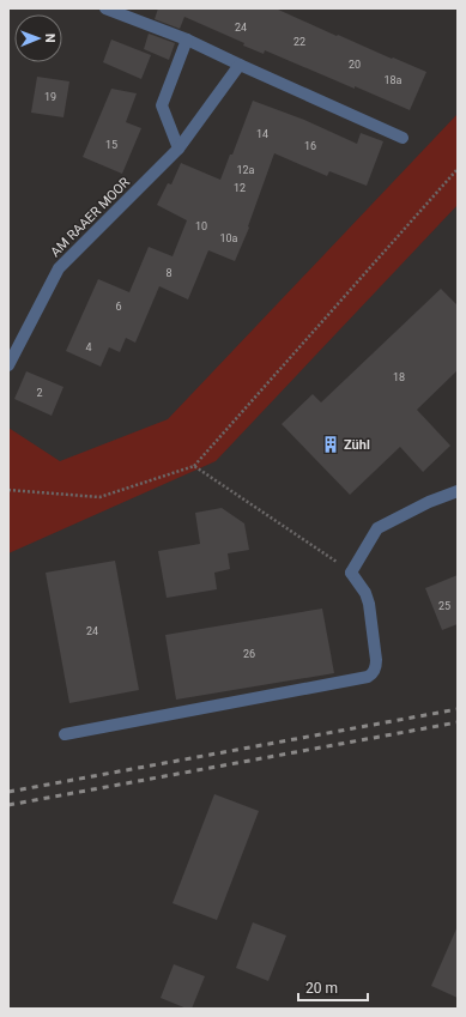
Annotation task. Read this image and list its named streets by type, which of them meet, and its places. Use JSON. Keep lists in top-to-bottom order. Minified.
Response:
{"streets":{"street":["AM RAAER MOOR"]},"places":{"building":["Zühl"]},"house_numbers":["24","22","20","18a","19","14","15","16","12a","12","10","10a","8","6","4","18","2","25","24","26"],"scale_bar":"20 m","north":"right"}
